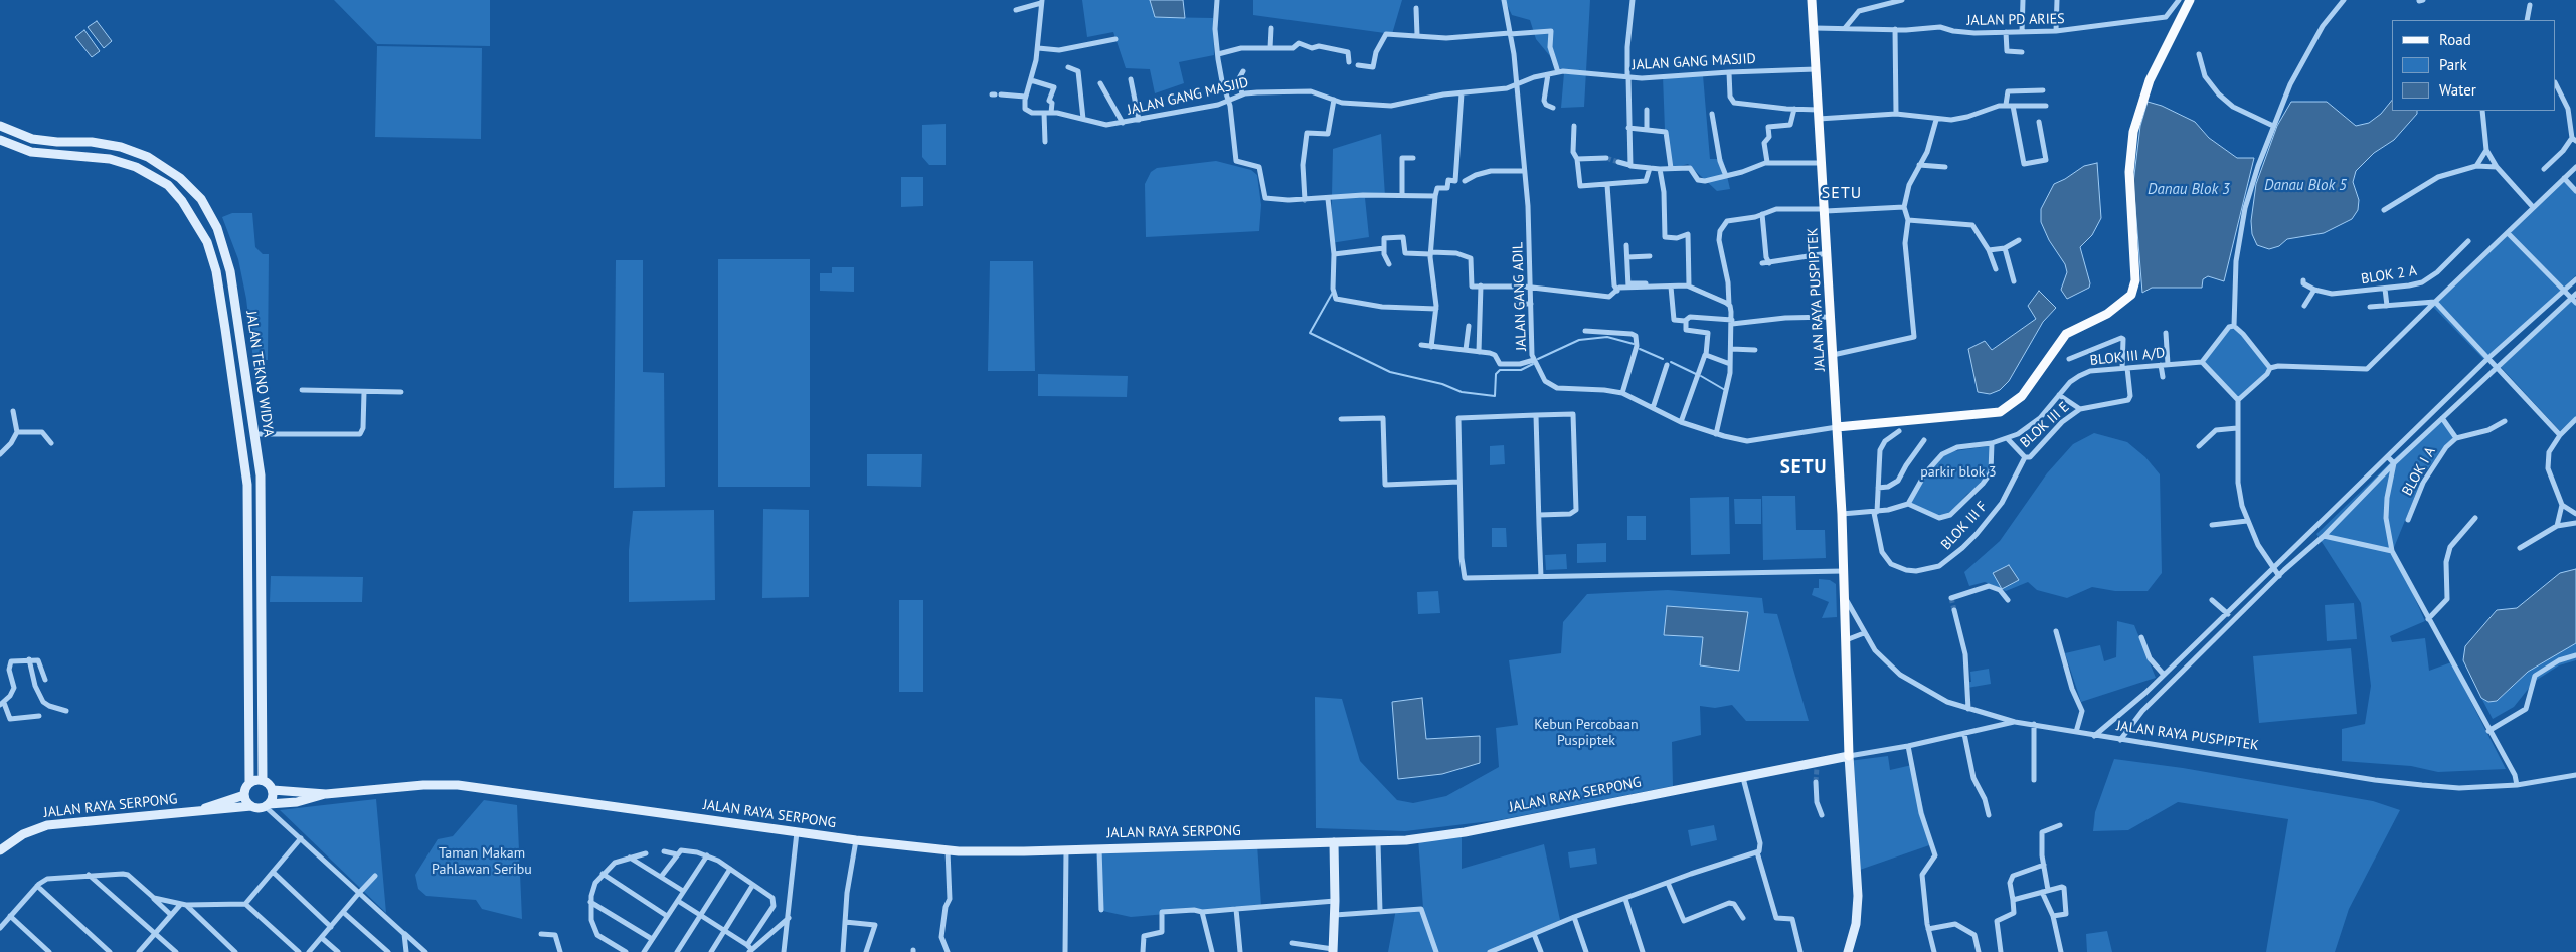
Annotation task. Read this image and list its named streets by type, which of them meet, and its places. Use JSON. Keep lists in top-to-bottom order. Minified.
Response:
{"streets":{"main road":["JALAN RAYA PUSPIPTEK","JALAN TEKNO WIDYA","JALAN RAYA SERPONG"],"street":["JALAN PD ARIES","JALAN GANG MASJID","BLOK 2 A","JALAN GANG ADIL","BLOK III A/D","BLOK III E","BLOK I A","BLOK III F"]},"crossings":[["JALAN PD ARIES","JALAN RAYA PUSPIPTEK"],["JALAN GANG MASJID","JALAN GANG ADIL"],["JALAN GANG MASJID","JALAN RAYA PUSPIPTEK"],["JALAN GANG ADIL","JALAN RAYA PUSPIPTEK"],["JALAN RAYA PUSPIPTEK","JALAN RAYA SERPONG"],["BLOK III A/D","BLOK III E"],["JALAN TEKNO WIDYA","JALAN RAYA SERPONG"],["BLOK III E","BLOK III F"]],"districts":["SETU","SETU"],"water":["Danau Blok 5","Danau Blok 3"],"parks":["parkir blok 3","Kebun Percobaan Puspiptek","Taman Makam Pahlawan Seribu"],"legend":["Road","Park","Water"]}
